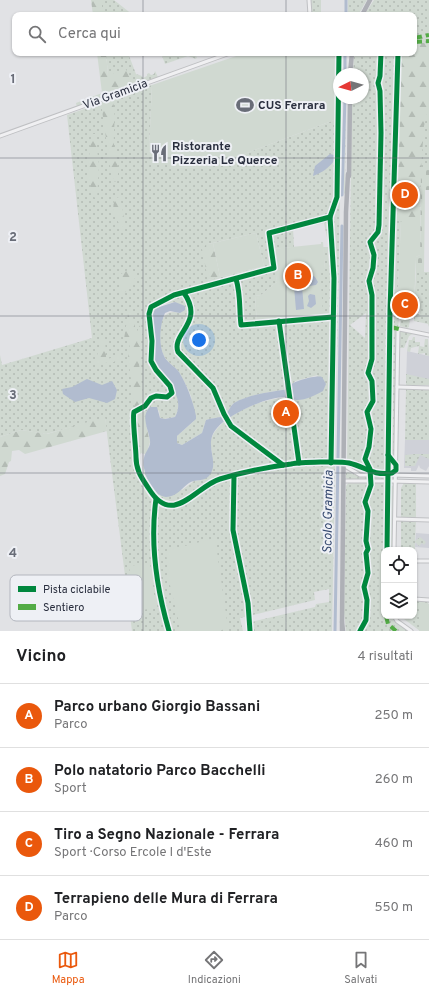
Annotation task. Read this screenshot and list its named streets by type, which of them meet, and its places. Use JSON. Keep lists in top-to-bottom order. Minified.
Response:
{"streets":{"street":["Via Gramicia"]},"water":["Scolo Gramicia"],"places":{"sports":["CUS Ferrara"],"restaurant":["Ristorante Pizzeria Le Querce"]},"legend":["Pista ciclabile","Sentiero"],"north":"left","page":{"search":"Cerca qui","pins":["D","B","C","A"],"heading":["Vicino","4 risultati"],"list":[{"mark":"A","name":"Parco urbano Giorgio Bassani","note":"Parco","value":"250 m"},{"mark":"B","name":"Polo natatorio Parco Bacchelli","note":"Sport","value":"260 m"},{"mark":"C","name":"Tiro a Segno Nazionale - Ferrara","note":"Sport · Corso Ercole I d'Este","value":"460 m"},{"mark":"D","name":"Terrapieno delle Mura di Ferrara","note":"Parco","value":"550 m"}],"nav":["Mappa","Indicazioni","Salvati"]},"grid":{"rows":["1","2","3","4"]}}
